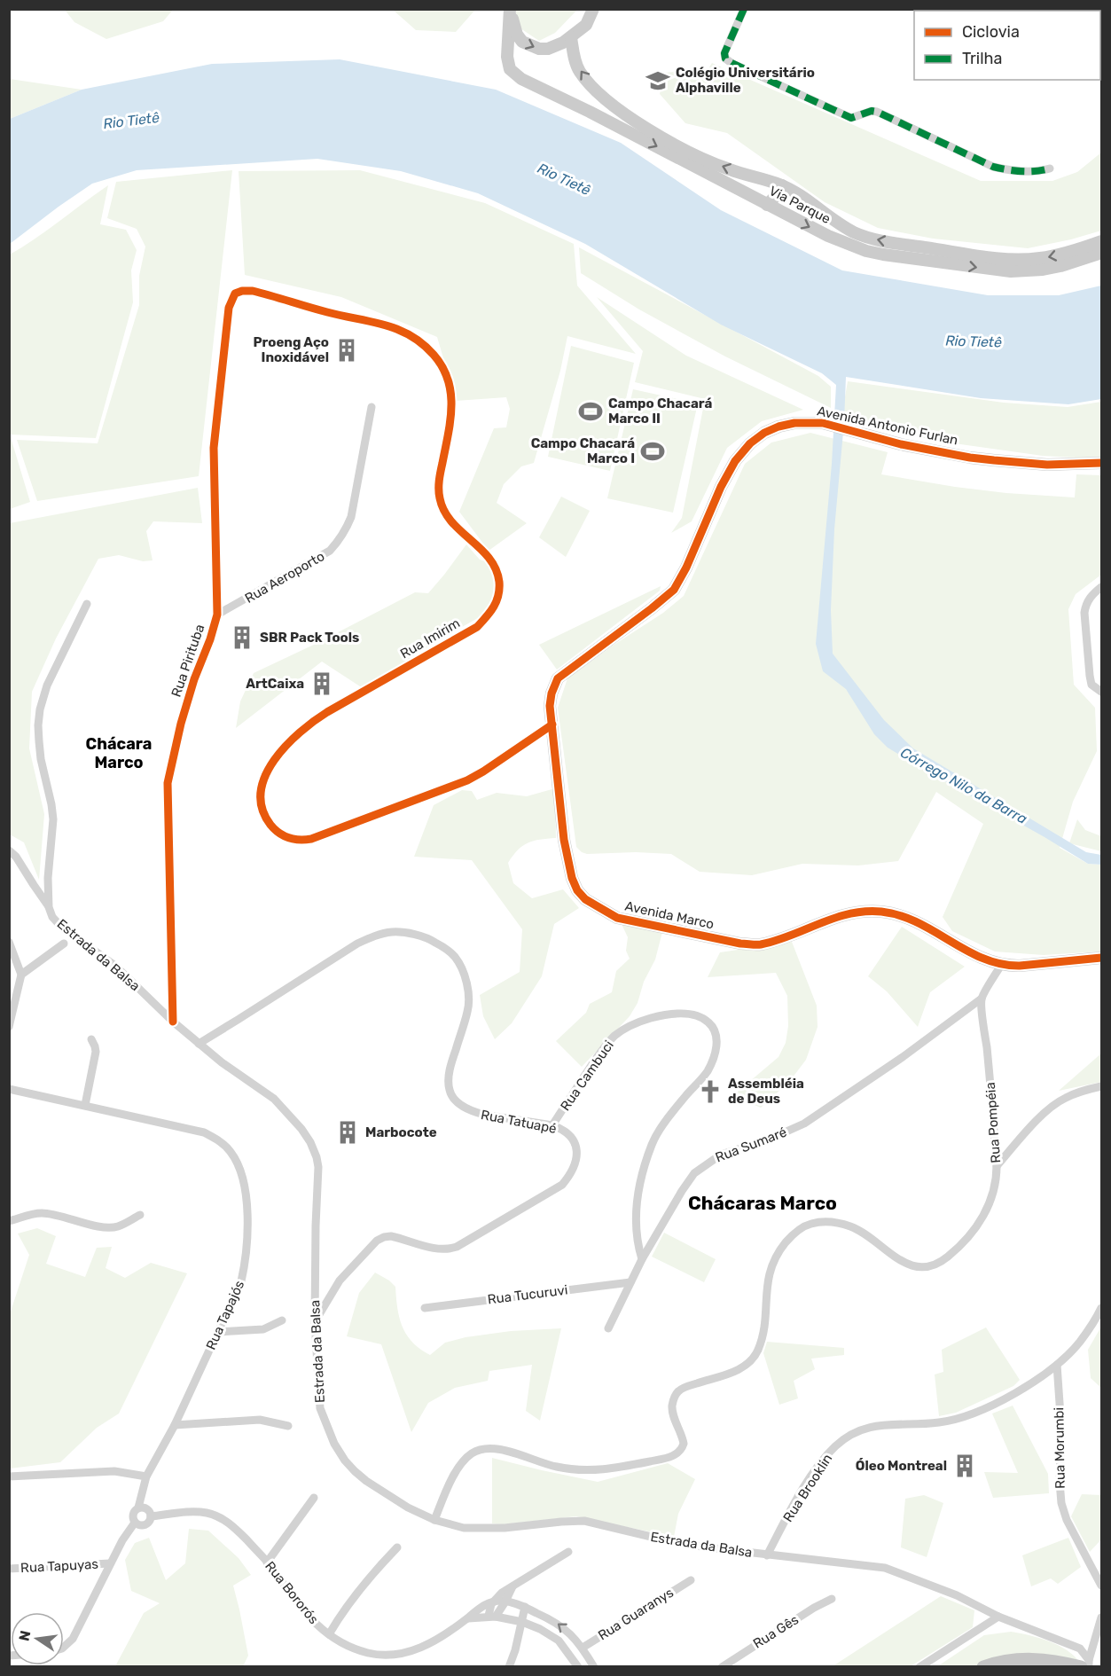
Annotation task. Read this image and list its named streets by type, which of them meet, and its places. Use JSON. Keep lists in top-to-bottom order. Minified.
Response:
{"streets":{"main road":["Via Parque","Avenida Antonio Furlan","Avenida Marco"],"street":["Rua Aeroporto","Rua Imirim","Rua Pirituba","Estrada da Balsa","Rua Cambuci","Rua Tatuapé","Rua Pompéia","Rua Sumaré","Rua Tucuruvi","Rua Tapajós","Rua Morumbi","Rua Brooklin","Rua Tapuyas","Rua Bororós","Rua Guaranys","Rua Gês"]},"crossings":[["Avenida Antonio Furlan","Avenida Marco"],["Rua Aeroporto","Rua Pirituba"],["Rua Imirim","Rua Pirituba"],["Rua Imirim","Avenida Marco"],["Rua Pirituba","Estrada da Balsa"],["Estrada da Balsa","Rua Tatuapé"],["Estrada da Balsa","Rua Pompéia"],["Estrada da Balsa","Rua Brooklin"],["Rua Cambuci","Rua Tatuapé"],["Rua Cambuci","Rua Sumaré"],["Rua Pompéia","Rua Sumaré"],["Rua Sumaré","Rua Tucuruvi"],["Rua Tapajós","Rua Bororós"],["Rua Morumbi","Rua Brooklin"]],"districts":["Chácara Marco","Chácaras Marco"],"water":["Rio Tietê","Córrego Nilo da Barra"],"places":{"school or university":["Colégio Universitário Alphaville"],"building":["Proeng Aço Inoxidável","SBR Pack Tools","ArtCaixa","Marbocote","Óleo Montreal"],"sports":["Campo Chacará Marco II","Campo Chacará Marco I"],"church":["Assembléia de Deus"]},"legend":["Ciclovia","Trilha"],"north":"left"}
